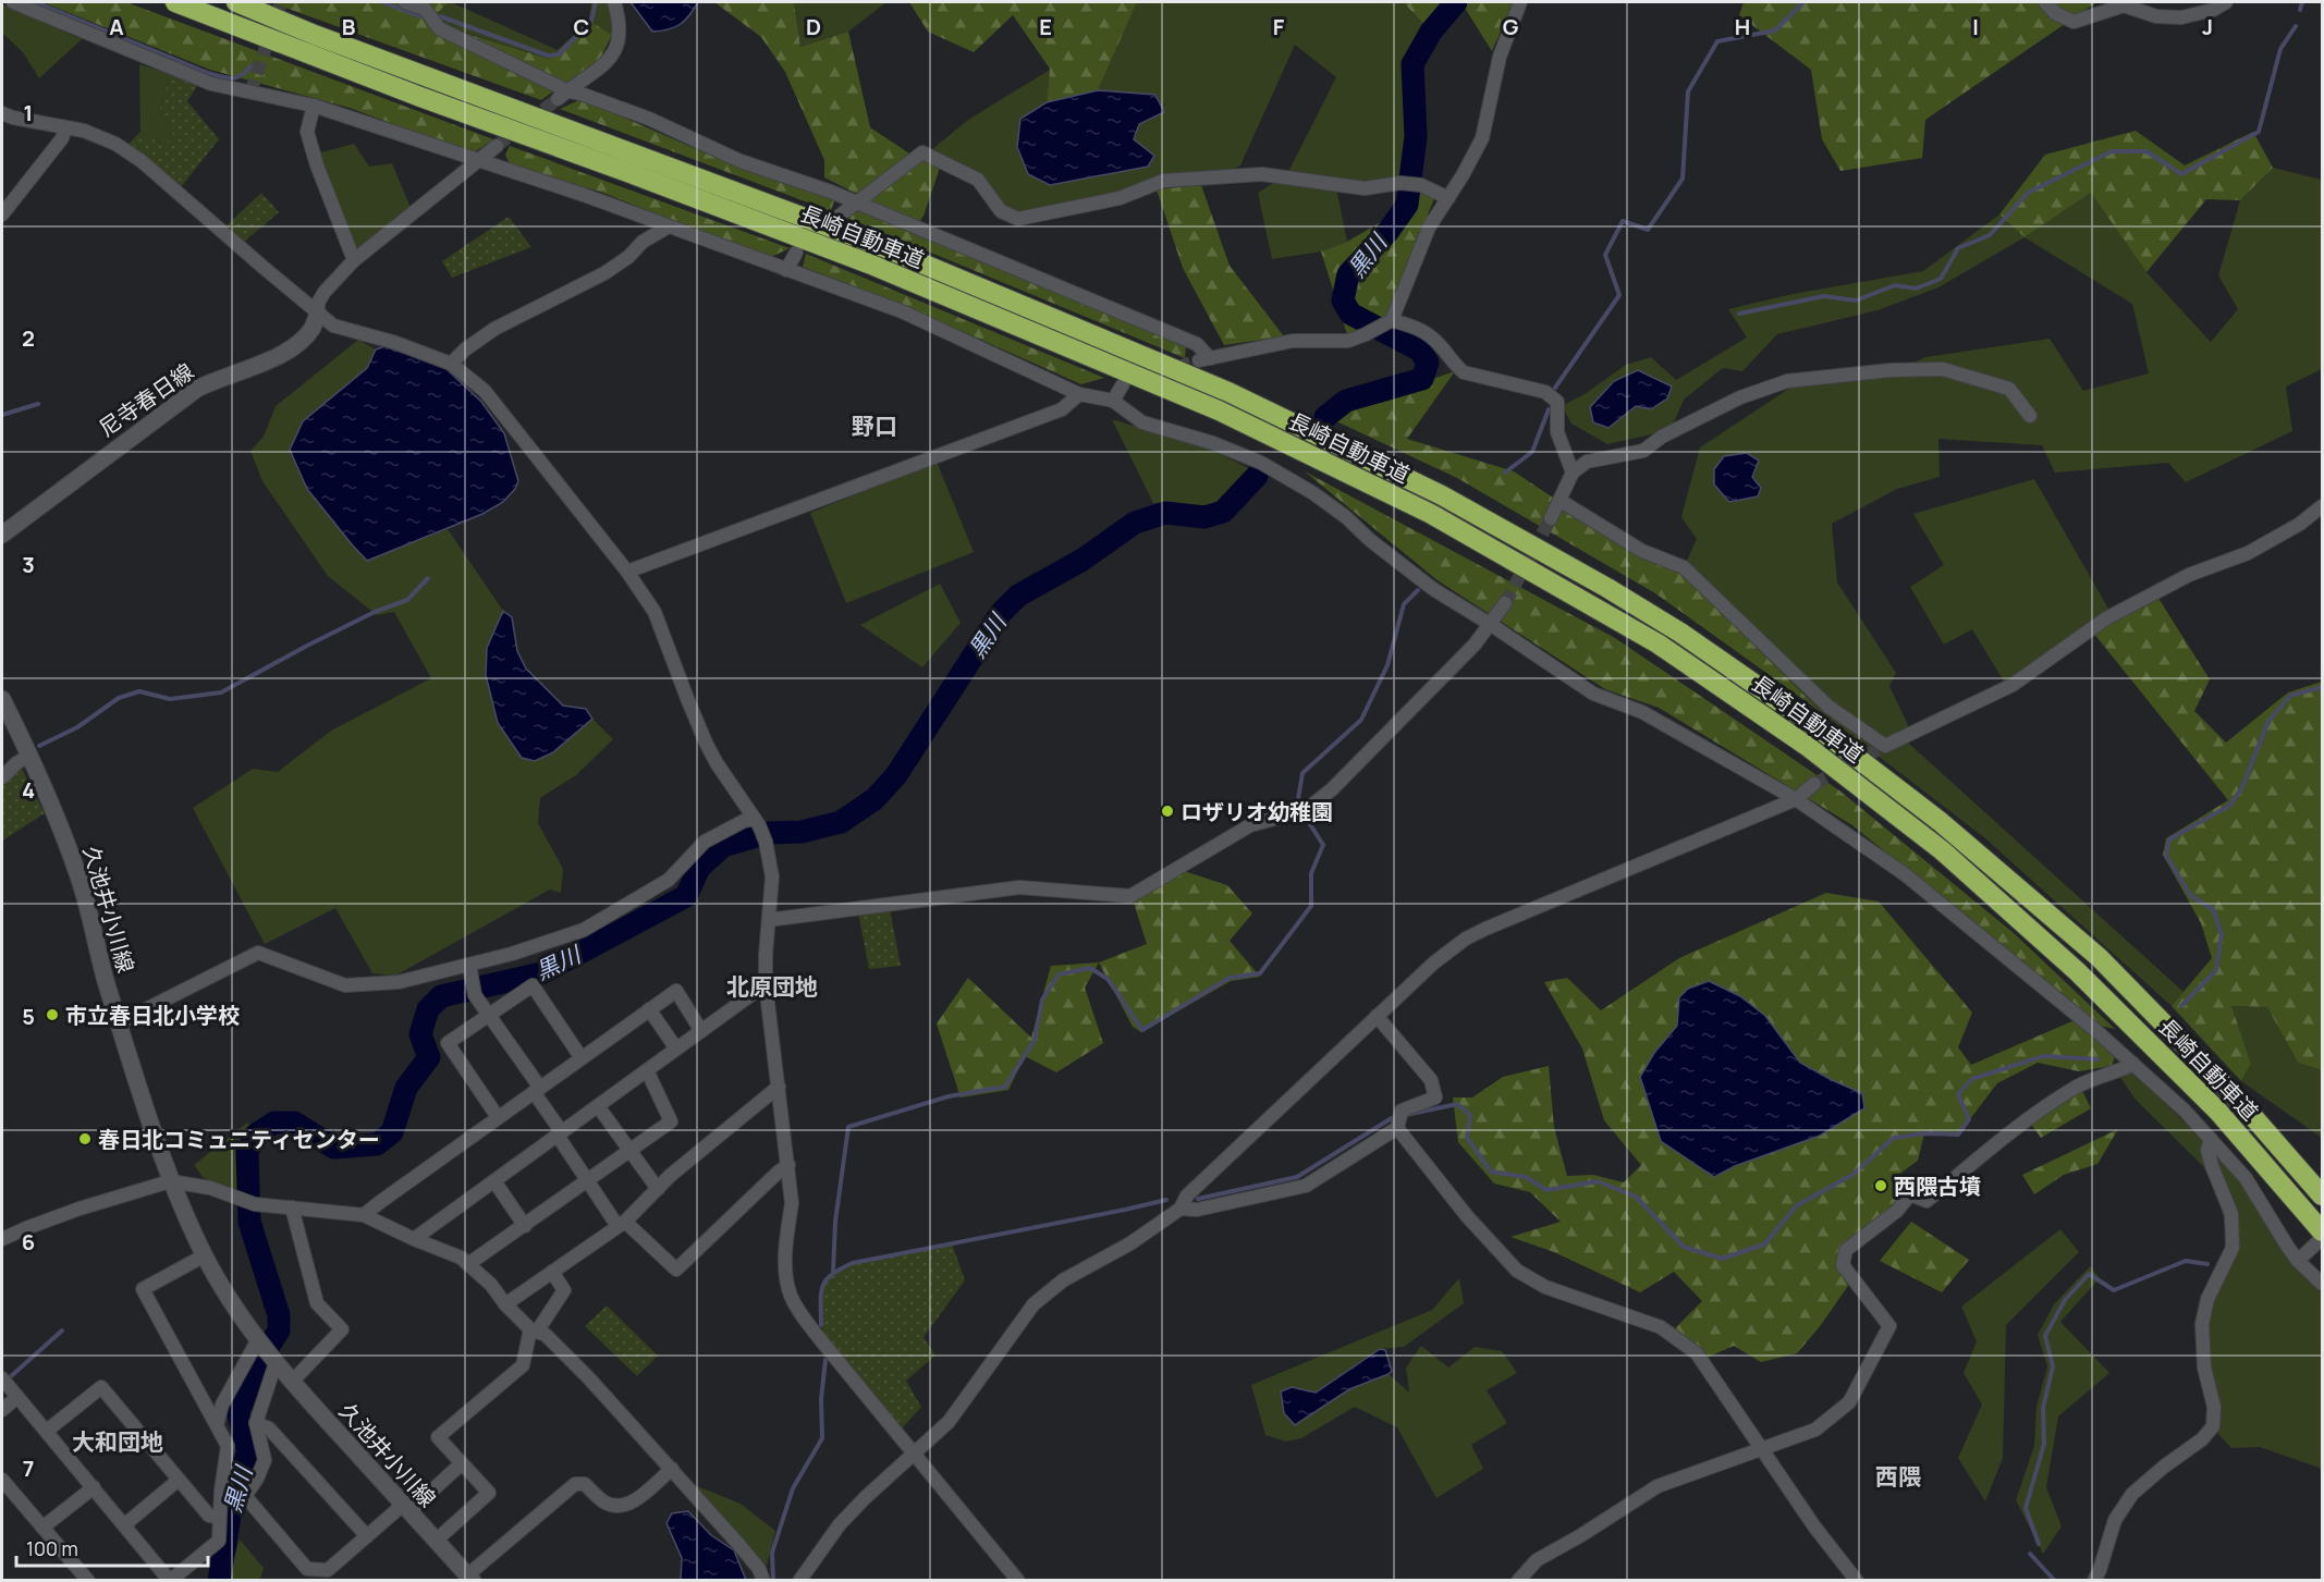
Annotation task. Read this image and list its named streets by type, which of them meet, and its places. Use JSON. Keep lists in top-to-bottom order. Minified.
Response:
{"streets":{"highway":["長崎自動車道"],"street":["尼寺春日線","久池井小川線"]},"districts":["野口","北原団地","大和団地","西隈"],"water":["黒川"],"places":["ロザリオ幼稚園","市立春日北小学校","春日北コミュニティセンター","西隈古墳"],"scale_bar":"100 m","grid":{"columns":["A","B","C","D","E","F","G","H","I","J"],"rows":["1","2","3","4","5","6","7"]}}
